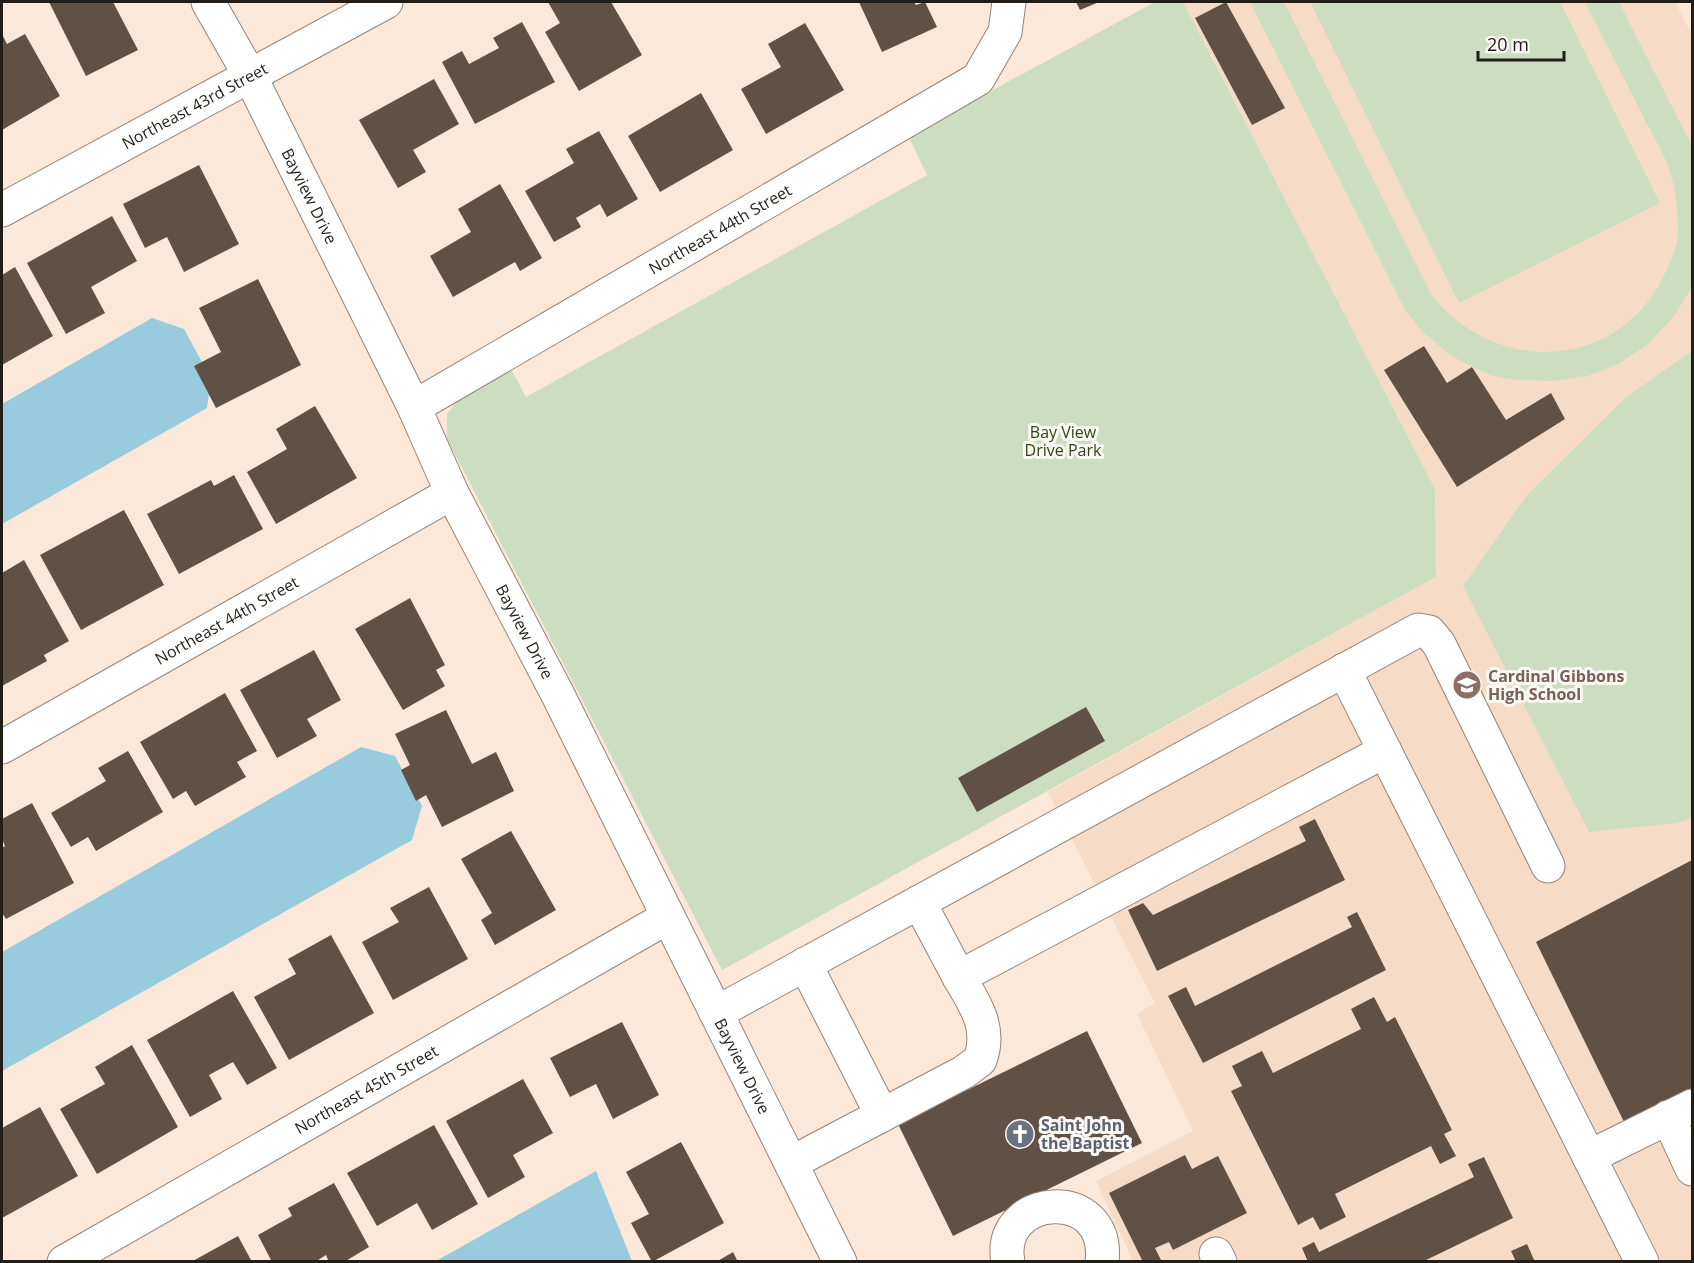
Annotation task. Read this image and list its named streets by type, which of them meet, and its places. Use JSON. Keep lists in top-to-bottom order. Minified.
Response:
{"streets":{"street":["Northeast 43rd Street","Bayview Drive","Northeast 44th Street","Northeast 45th Street"]},"crossings":[["Northeast 43rd Street","Bayview Drive"],["Bayview Drive","Northeast 44th Street"],["Bayview Drive","Northeast 45th Street"]],"parks":["Bay View Drive Park"],"places":{"school or university":["Cardinal Gibbons High School"],"church":["Saint John the Baptist"]},"scale_bar":"20 m"}
